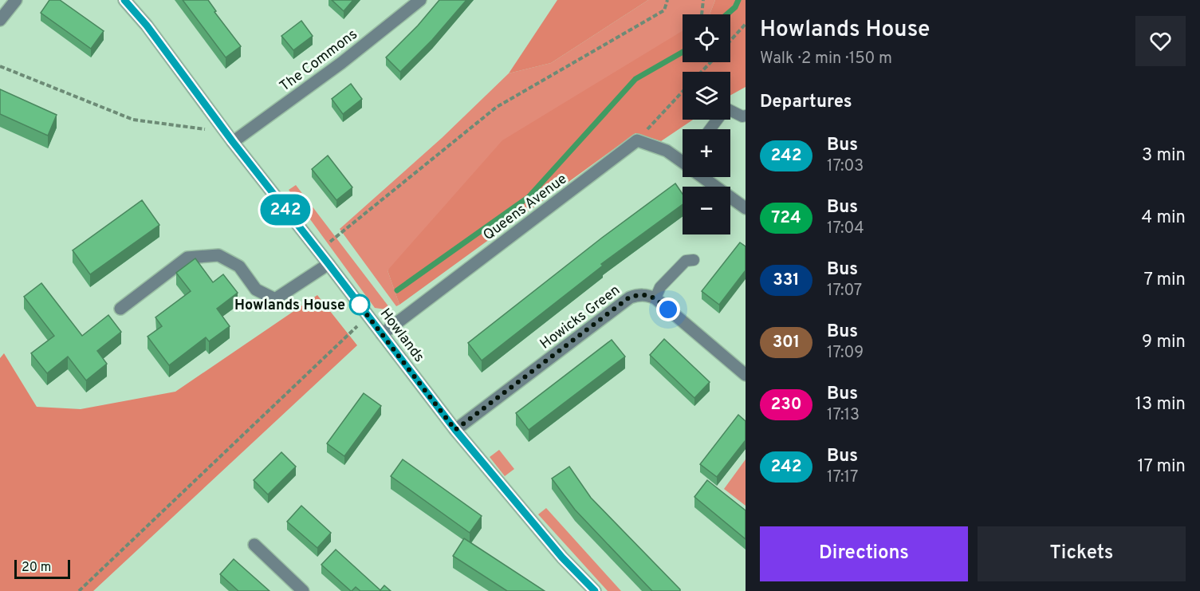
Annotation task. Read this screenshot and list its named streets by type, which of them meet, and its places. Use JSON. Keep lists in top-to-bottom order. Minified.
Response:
{"streets":{"street":["The Commons","Queens Avenue","Howicks Green","Howlands"]},"crossings":[["The Commons","Howlands"],["Queens Avenue","Howlands"],["Howicks Green","Howlands"]],"places":["Howlands House"],"lines":["bus line 242"],"scale_bar":"20 m","page":{"on_map":"242","heading":[["Howlands House","Walk · 2 min · 150 m"],"Departures"],"map_buttons":["+","−"],"list":[{"mark":"242","name":"Bus","note":"17:03","value":"3 min"},{"mark":"724","name":"Bus","note":"17:04","value":"4 min"},{"mark":"331","name":"Bus","note":"17:07","value":"7 min"},{"mark":"301","name":"Bus","note":"17:09","value":"9 min"},{"mark":"230","name":"Bus","note":"17:13","value":"13 min"},{"mark":"242","name":"Bus","note":"17:17","value":"17 min"}],"buttons":["Directions","Tickets"],"scale":"20 m"}}
